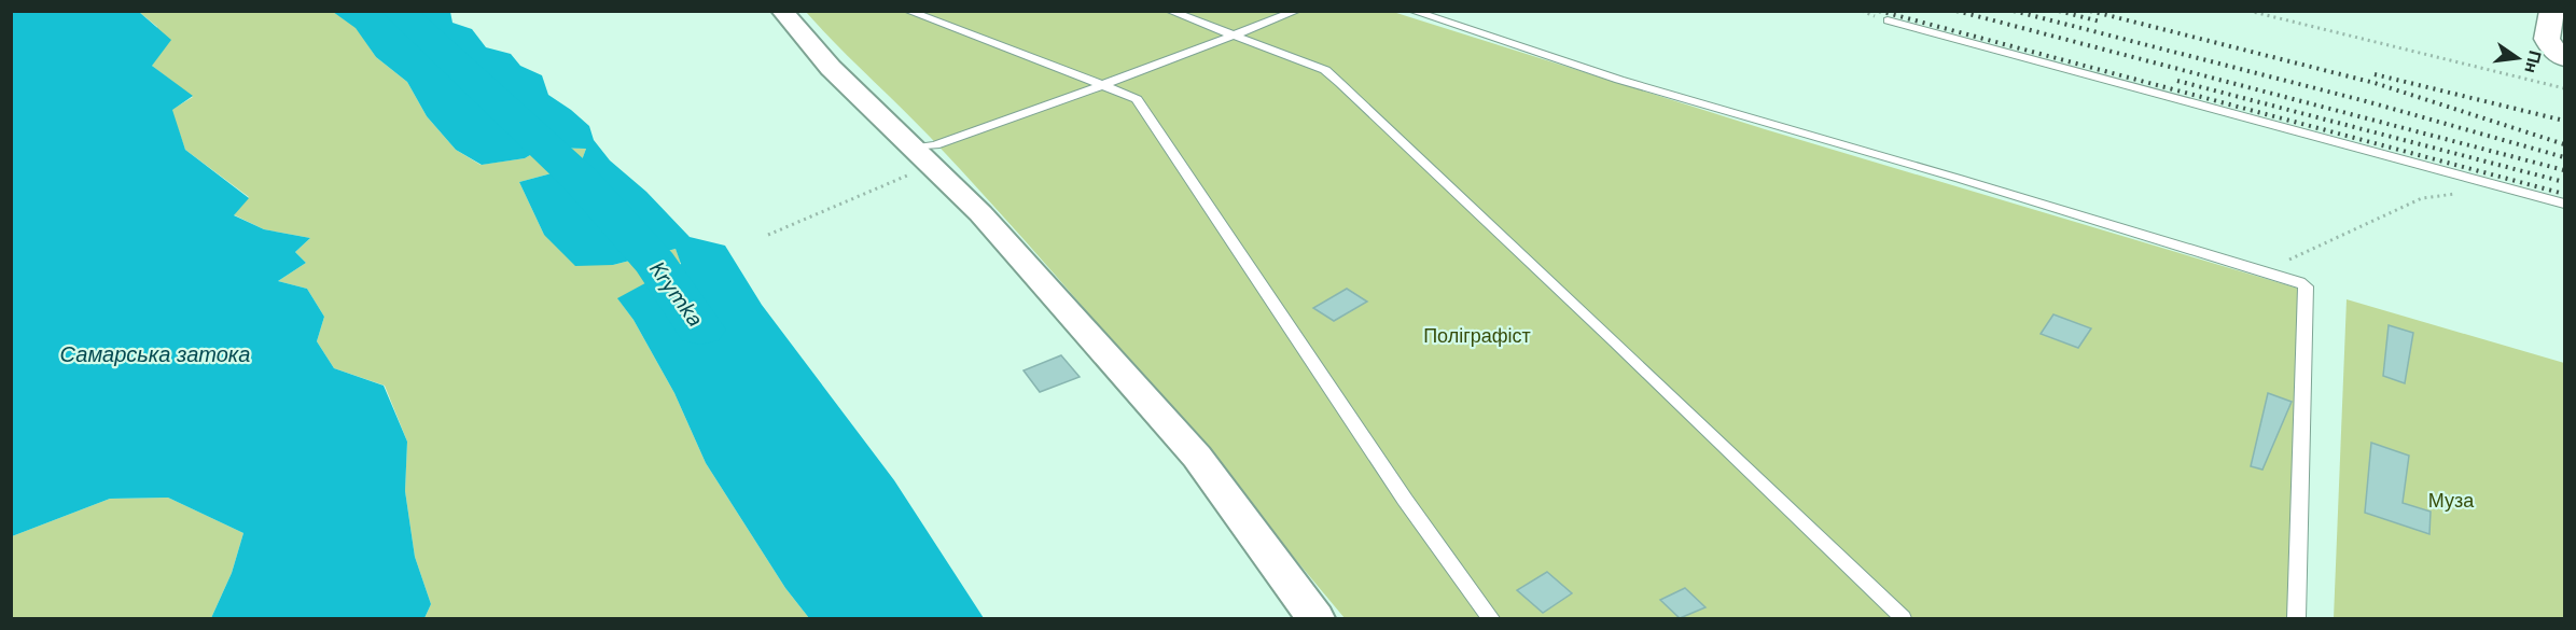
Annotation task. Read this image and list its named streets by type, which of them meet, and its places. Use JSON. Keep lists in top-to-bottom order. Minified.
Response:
{"water":["Krymka","Самарська затока"],"parks":["Поліграфіст","Муза"],"north":"right"}
